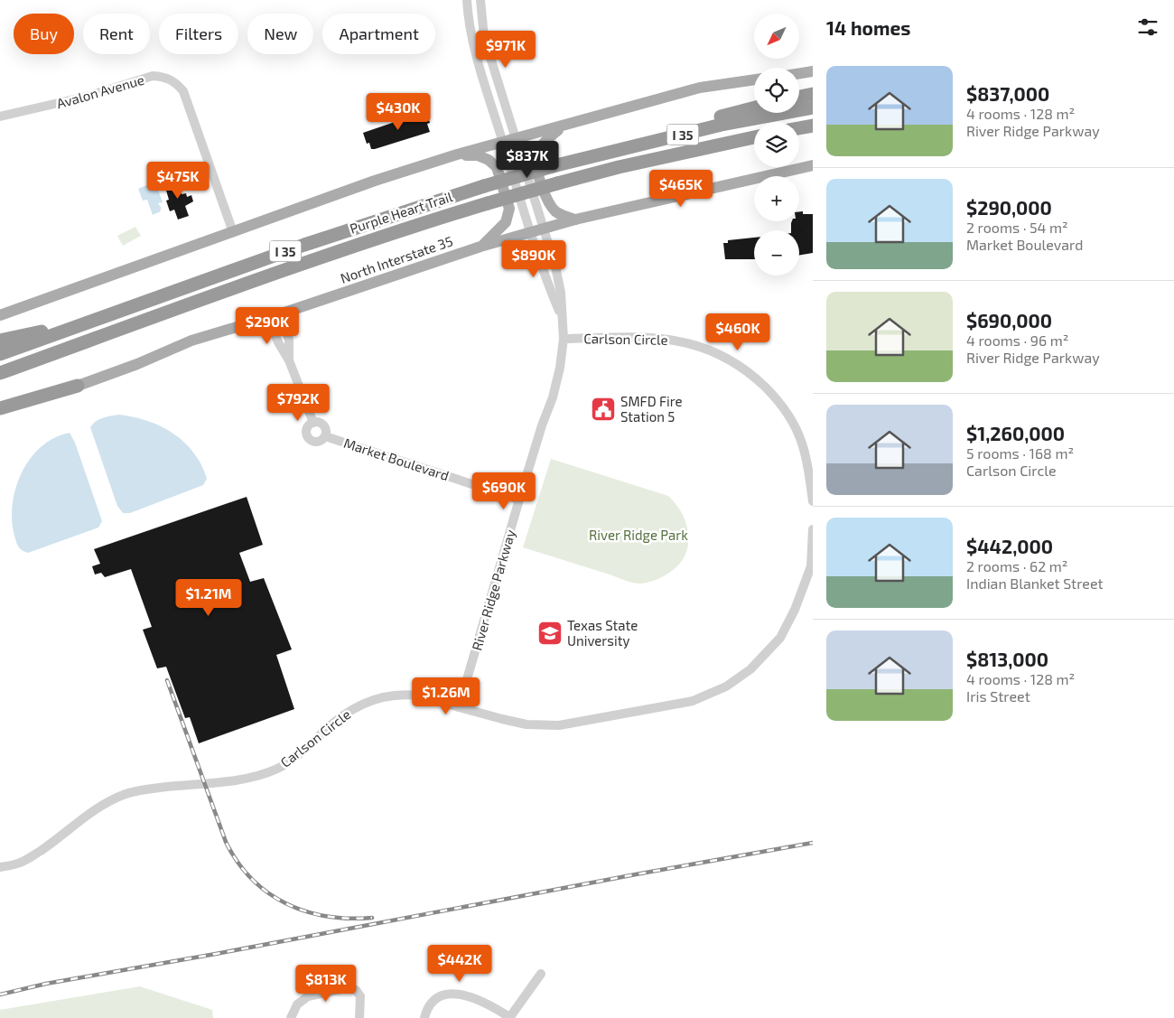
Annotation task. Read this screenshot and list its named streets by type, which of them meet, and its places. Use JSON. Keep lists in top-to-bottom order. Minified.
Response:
{"streets":{"highway":["I 35","Purple Heart Trail"],"main road":["North Interstate 35"],"street":["Avalon Avenue","Carlson Circle","Market Boulevard","River Ridge Parkway"]},"crossings":[["North Interstate 35","Market Boulevard"],["North Interstate 35","River Ridge Parkway"],["Carlson Circle","River Ridge Parkway"],["Market Boulevard","River Ridge Parkway"]],"parks":["River Ridge Park"],"places":{"public building":["SMFD Fire Station 5"],"school or university":["Texas State University"]},"north":"bottom left","page":{"heading":"14 homes","map_buttons":["+","−"],"chip":["Buy","Rent","Filters","New","Apartment"],"price":["$971K","$430K","$837K","$475K","$465K","$890K","$290K","$460K","$792K","$690K","$1.21M","$1.26M","$442K","$813K"],"list":[{"name":"$837,000","note":"4 rooms · 128 m² · River Ridge Parkway"},{"name":"$290,000","note":"2 rooms · 54 m² · Market Boulevard"},{"name":"$690,000","note":"4 rooms · 96 m² · River Ridge Parkway"},{"name":"$1,260,000","note":"5 rooms · 168 m² · Carlson Circle"},{"name":"$442,000","note":"2 rooms · 62 m² · Indian Blanket Street"},{"name":"$813,000","note":"4 rooms · 128 m² · Iris Street"}]}}
